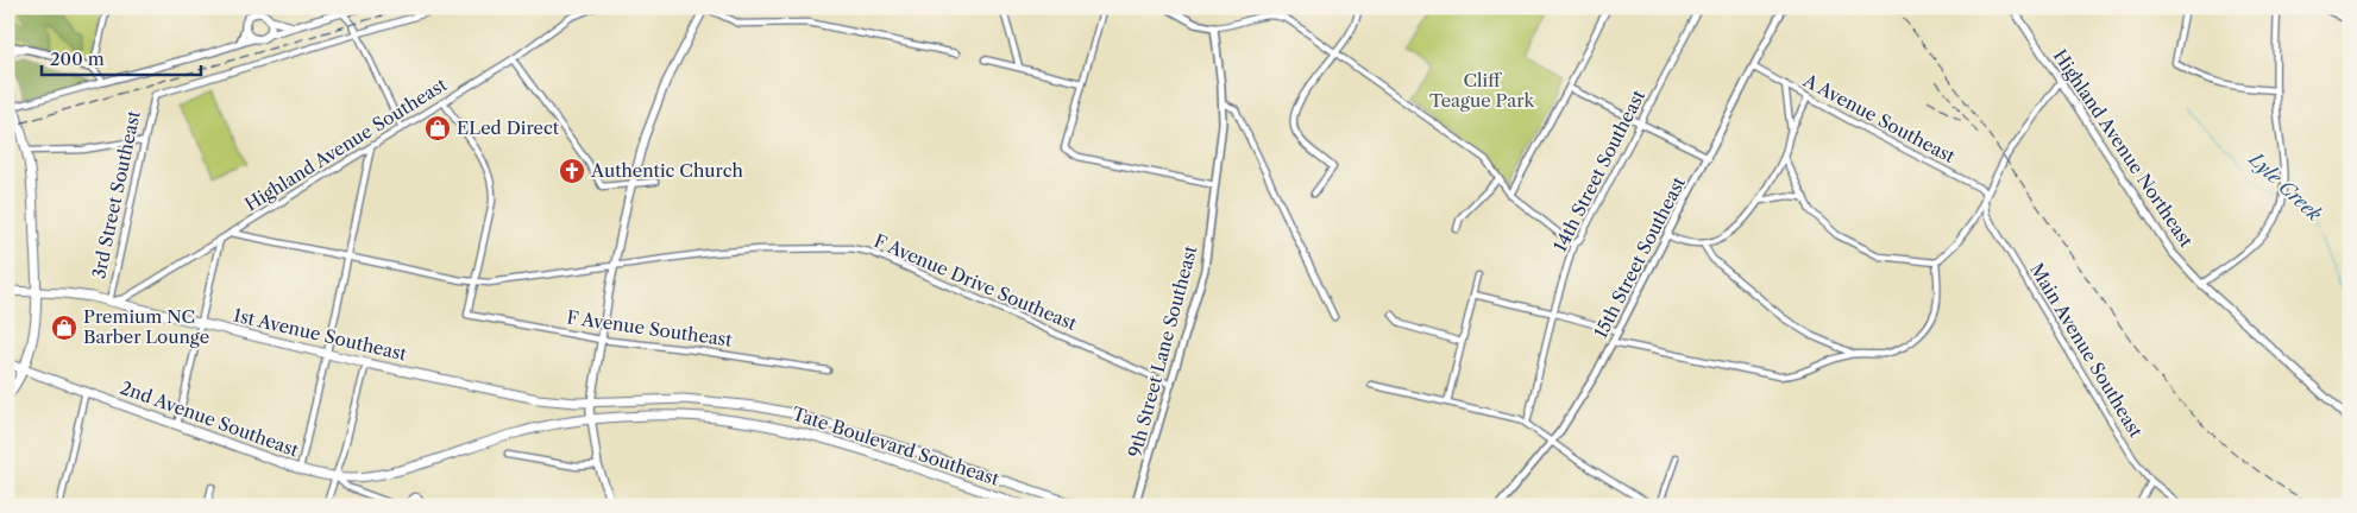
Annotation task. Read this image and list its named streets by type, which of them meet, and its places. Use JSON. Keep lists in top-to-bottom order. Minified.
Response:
{"streets":{"main road":["Highland Avenue Northeast","1st Avenue Southeast","2nd Avenue Southeast","Tate Boulevard Southeast"],"street":["A Avenue Southeast","Highland Avenue Southeast","14th Street Southeast","3rd Street Southeast","15th Street Southeast","F Avenue Drive Southeast","F Avenue Southeast","Main Avenue Southeast","9th Street Lane Southeast"]},"crossings":[["A Avenue Southeast","15th Street Southeast"],["A Avenue Southeast","Main Avenue Southeast"],["Highland Avenue Southeast","3rd Street Southeast"],["Highland Avenue Southeast","1st Avenue Southeast"],["3rd Street Southeast","1st Avenue Southeast"],["F Avenue Drive Southeast","F Avenue Southeast"],["F Avenue Drive Southeast","9th Street Lane Southeast"],["1st Avenue Southeast","Tate Boulevard Southeast"],["2nd Avenue Southeast","Tate Boulevard Southeast"]],"water":["Lyle Creek"],"parks":["Cliff Teague Park"],"places":{"shop":["ELed Direct","Premium NC Barber Lounge"],"church":["Authentic Church"]},"scale_bar":"200 m"}
